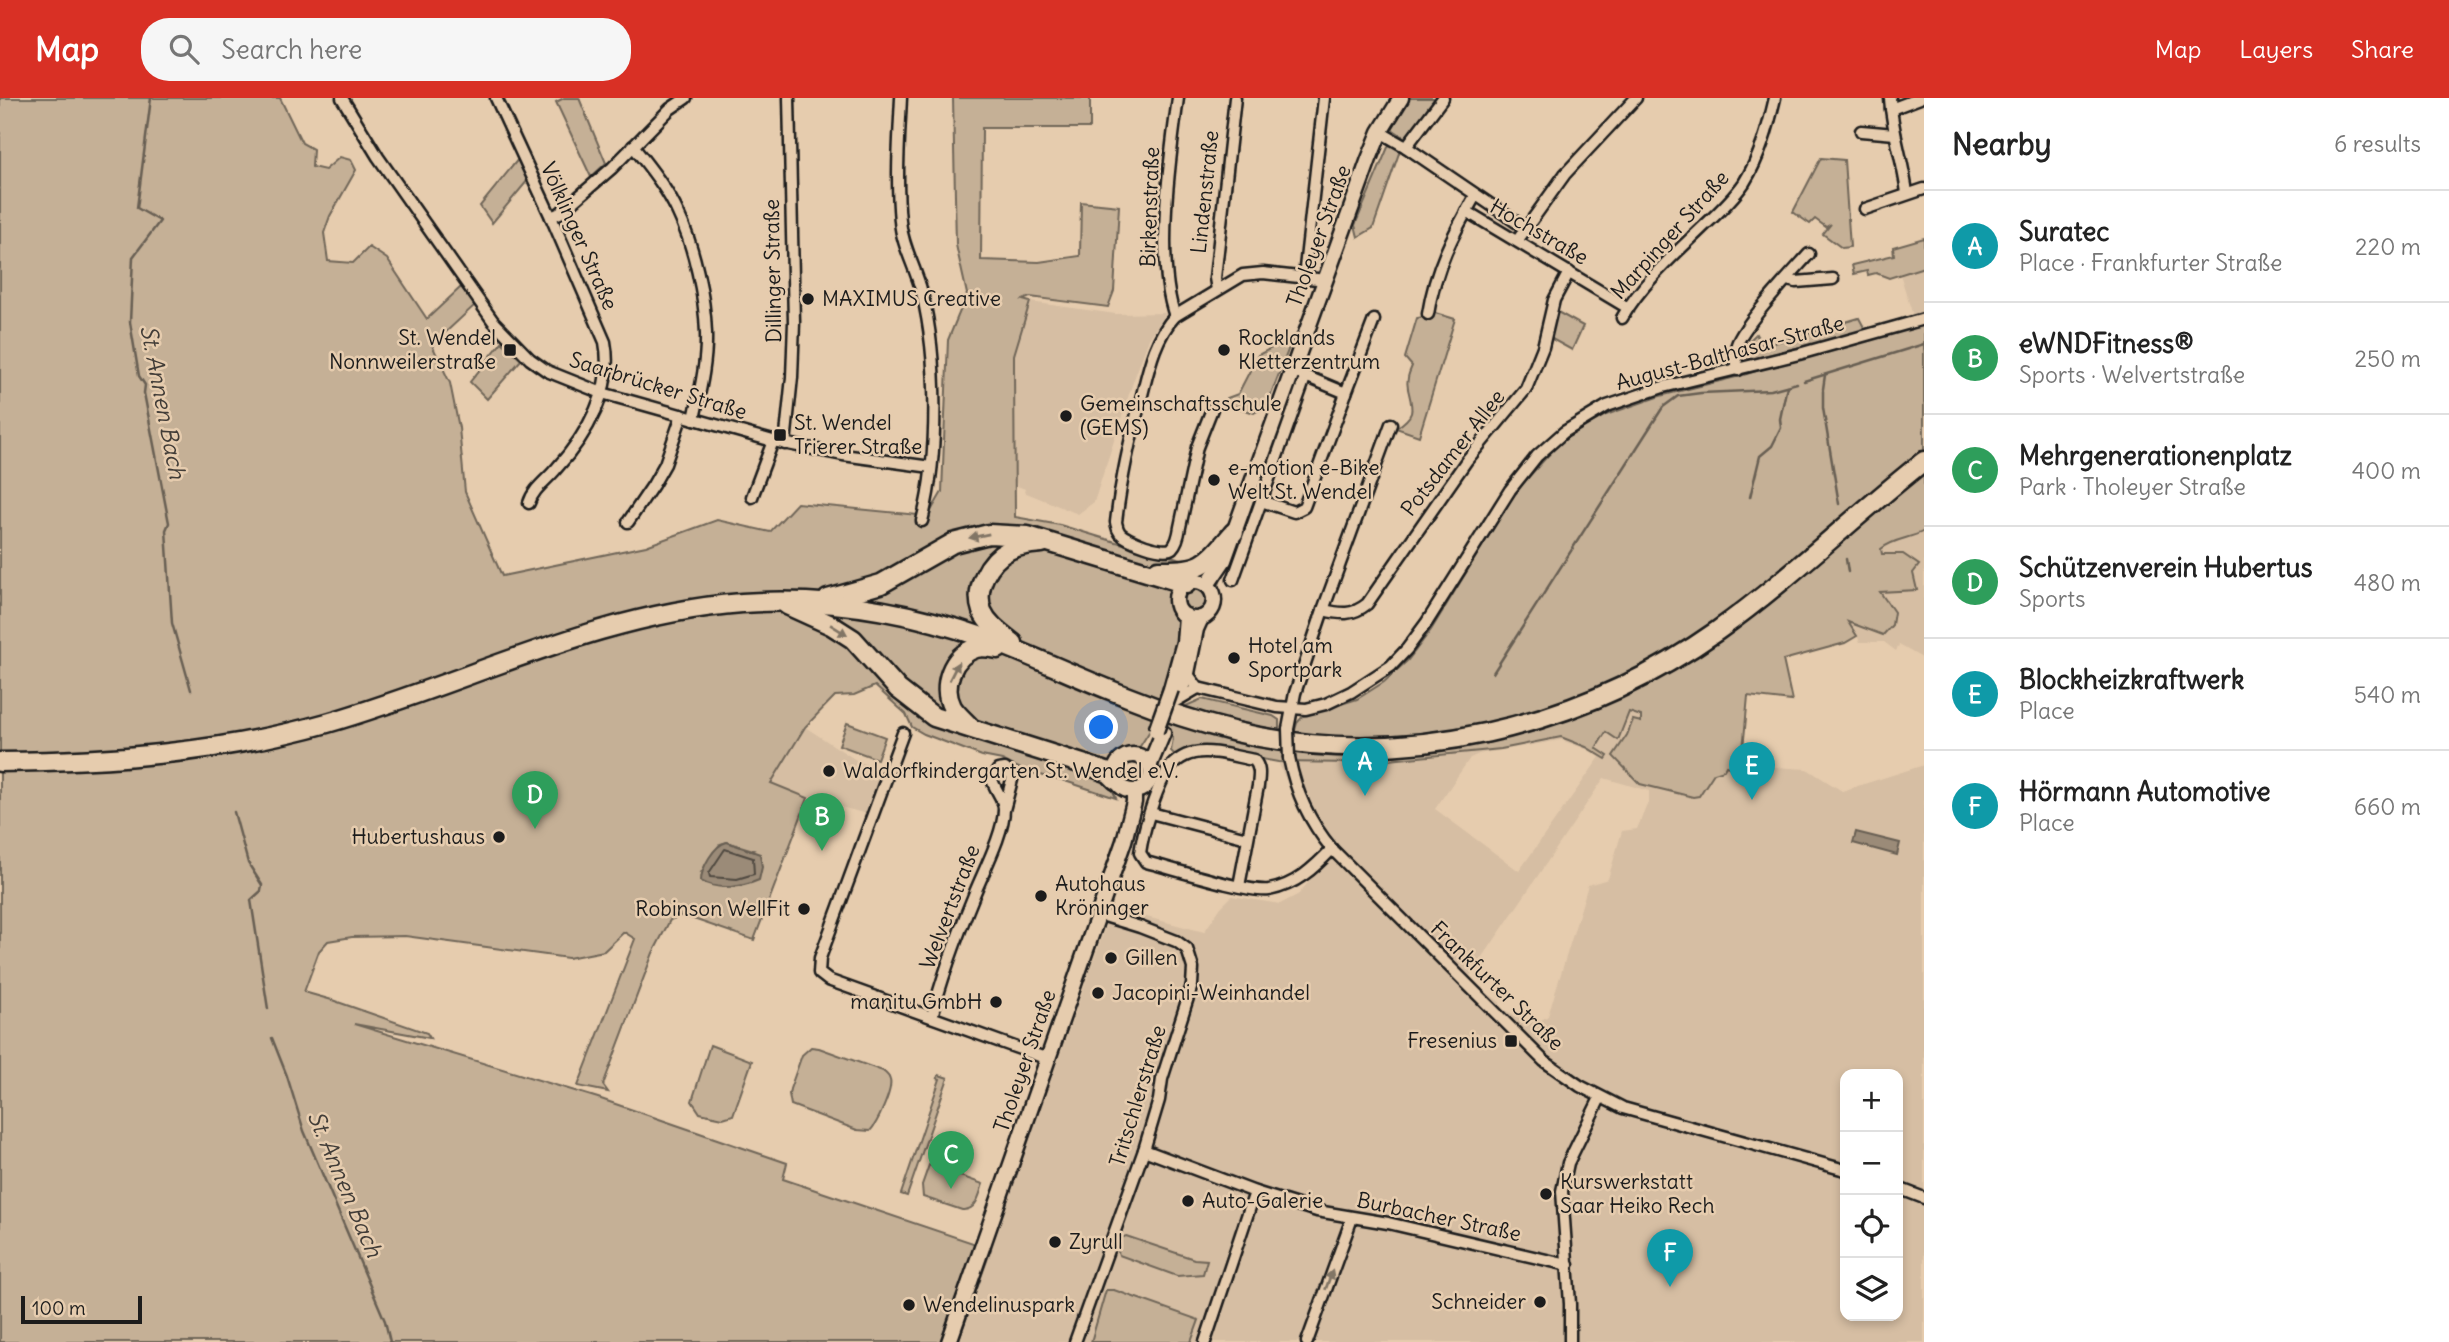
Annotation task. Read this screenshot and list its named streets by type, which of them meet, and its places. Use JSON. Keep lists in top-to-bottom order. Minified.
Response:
{"streets":{"main road":["Tholeyer Straße"],"street":["Lindenstraße","Birkenstraße","Hochstraße","Marpinger Straße","Völklinger Straße","Dillinger Straße","August-Balthasar-Straße","Saarbrücker Straße","Potsdamer Allee","Welvertstraße","Frankfurter Straße","Tritschlerstraße","Burbacher Straße"]},"crossings":[["Hochstraße","Marpinger Straße"],["Hochstraße","Tholeyer Straße"],["Hochstraße","Potsdamer Allee"],["Völklinger Straße","Saarbrücker Straße"],["Tholeyer Straße","Tritschlerstraße"],["Dillinger Straße","Saarbrücker Straße"],["August-Balthasar-Straße","Frankfurter Straße"],["Potsdamer Allee","Frankfurter Straße"],["Tritschlerstraße","Burbacher Straße"]],"water":["St. Annen Bach"],"places":{"other":["MAXIMUS Creative","Rocklands Kletterzentrum","Gemeinschaftsschule (GEMS)","e-motion e-Bike Welt St. Wendel","Hotel am Sportpark","Waldorfkindergarten St. Wendel e.V.","Hubertushaus","Autohaus Kröninger","Robinson WellFit","Gillen","Jacopini-Weinhandel","manitu GmbH","Kurswerkstatt Saar Heiko Rech","Auto-Galerie","Zyrull","Schneider","Wendelinuspark"],"transit":["St. Wendel Nonnweilerstraße","St. Wendel Trierer Straße","Fresenius"]},"scale_bar":"100 m","page":{"header":"Map","search":"Search here","nav":["Map","Layers","Share"],"heading":["Nearby","6 results"],"list":[{"mark":"A","name":"Suratec","note":"Place · Frankfurter Straße","value":"220 m"},{"mark":"B","name":"eWNDFitness®","note":"Sports · Welvertstraße","value":"250 m"},{"mark":"C","name":"Mehrgenerationenplatz","note":"Park · Tholeyer Straße","value":"400 m"},{"mark":"D","name":"Schützenverein Hubertus","note":"Sports","value":"480 m"},{"mark":"E","name":"Blockheizkraftwerk","note":"Place","value":"540 m"},{"mark":"F","name":"Hörmann Automotive","note":"Place","value":"660 m"}],"pins":["A","E","D","B","C","F"],"map_buttons":["+","−"],"scale":"100 m"}}
